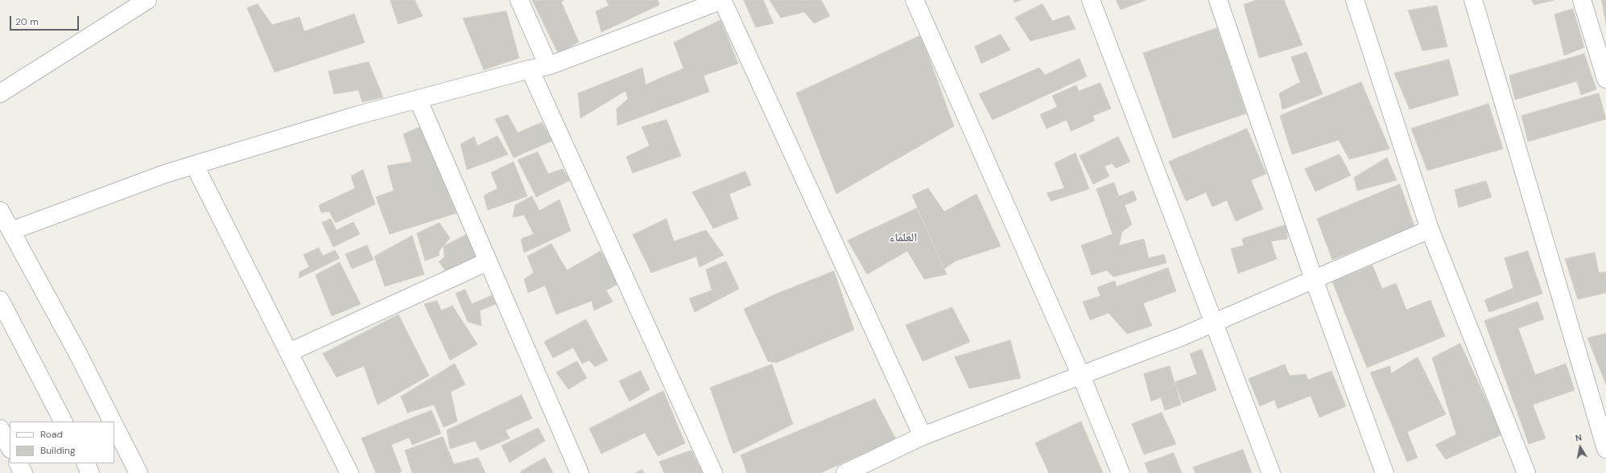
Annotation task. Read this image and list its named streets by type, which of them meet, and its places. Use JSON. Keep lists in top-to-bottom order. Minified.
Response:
{"districts":["العلماء"],"legend":["Road","Building"],"scale_bar":"20 m","north":"top"}
